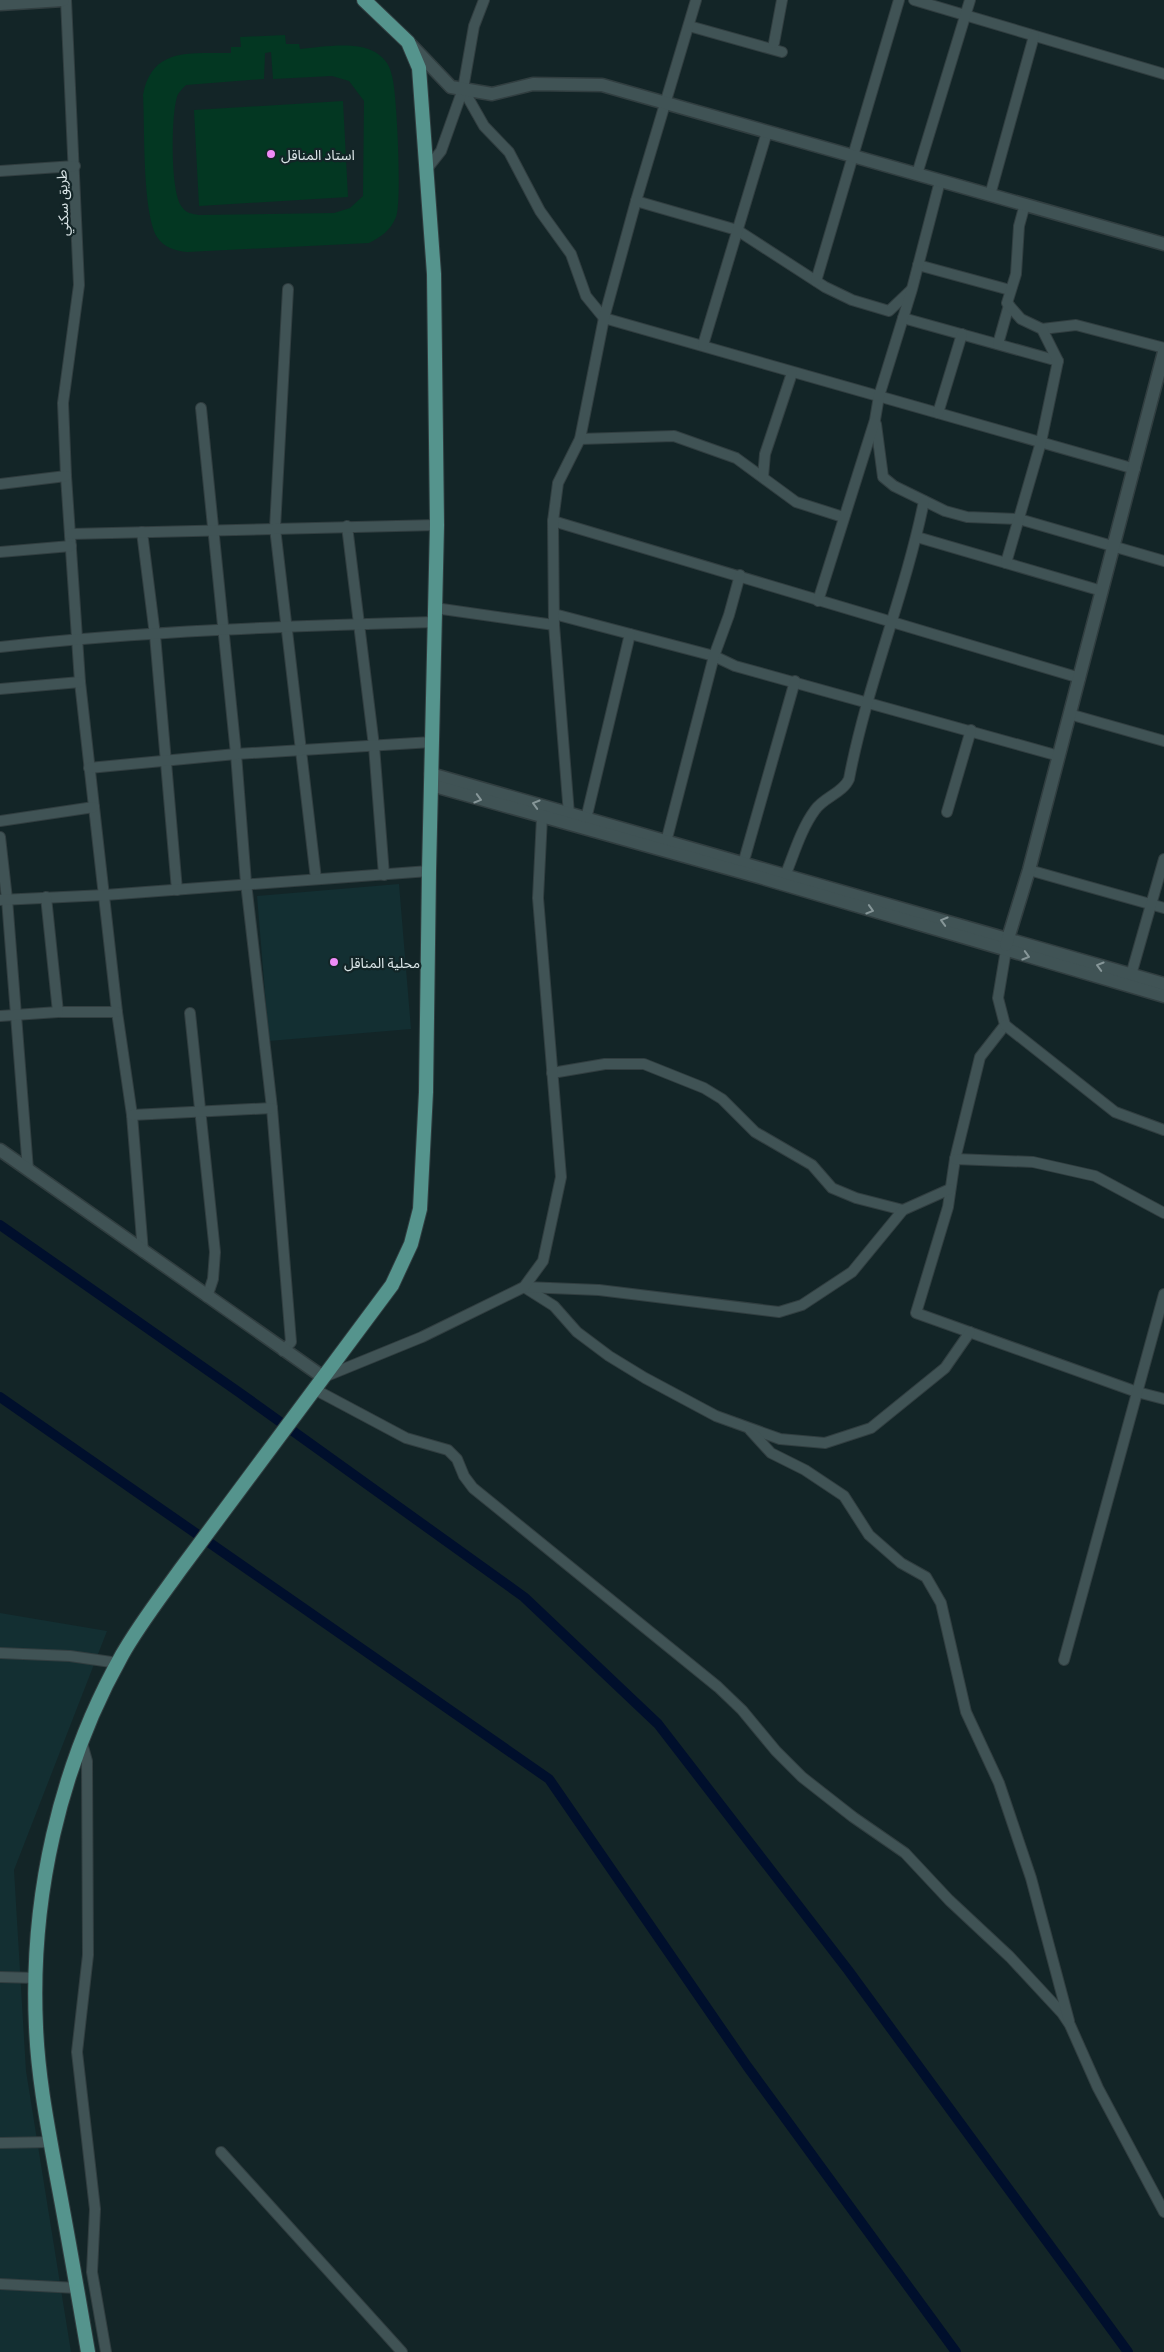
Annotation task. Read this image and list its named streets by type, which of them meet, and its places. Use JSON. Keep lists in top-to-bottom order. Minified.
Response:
{"streets":{"street":["طريق سكني"]},"places":["استاد المناقل","محلية المناقل"]}
